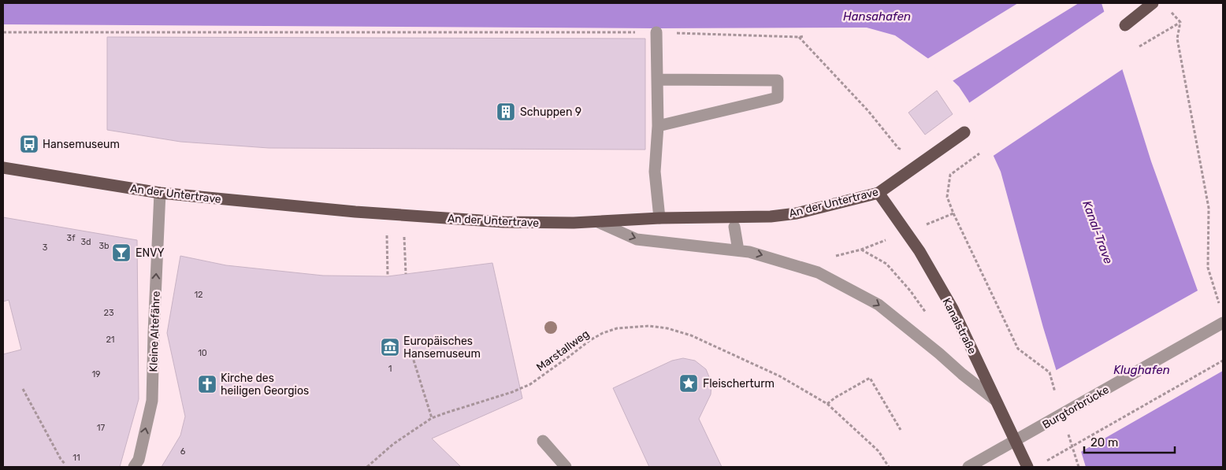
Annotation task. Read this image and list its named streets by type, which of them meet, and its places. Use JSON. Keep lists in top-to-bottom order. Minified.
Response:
{"streets":{"main road":["An der Untertrave","Kanalstraße"],"street":["Kleine Altefähre","Burgtorbrücke"],"path":["Marstallweg"]},"crossings":[["An der Untertrave","Kanalstraße"],["An der Untertrave","Kleine Altefähre"]],"one_way":["Kleine Altefähre"],"water":["Hansahafen","Kanal-Trave","Klughafen"],"places":{"building":["Schuppen 9"],"bus stop":["Hansemuseum"],"bar":["ENVY"],"museum":["Europäisches Hansemuseum"],"place":["Fleischerturm"],"church":["Kirche des heiligen Georgios"]},"house_numbers":["3f","3d","3b","3","12","23","21","10","1","19","17","6","11"],"scale_bar":"20 m"}
